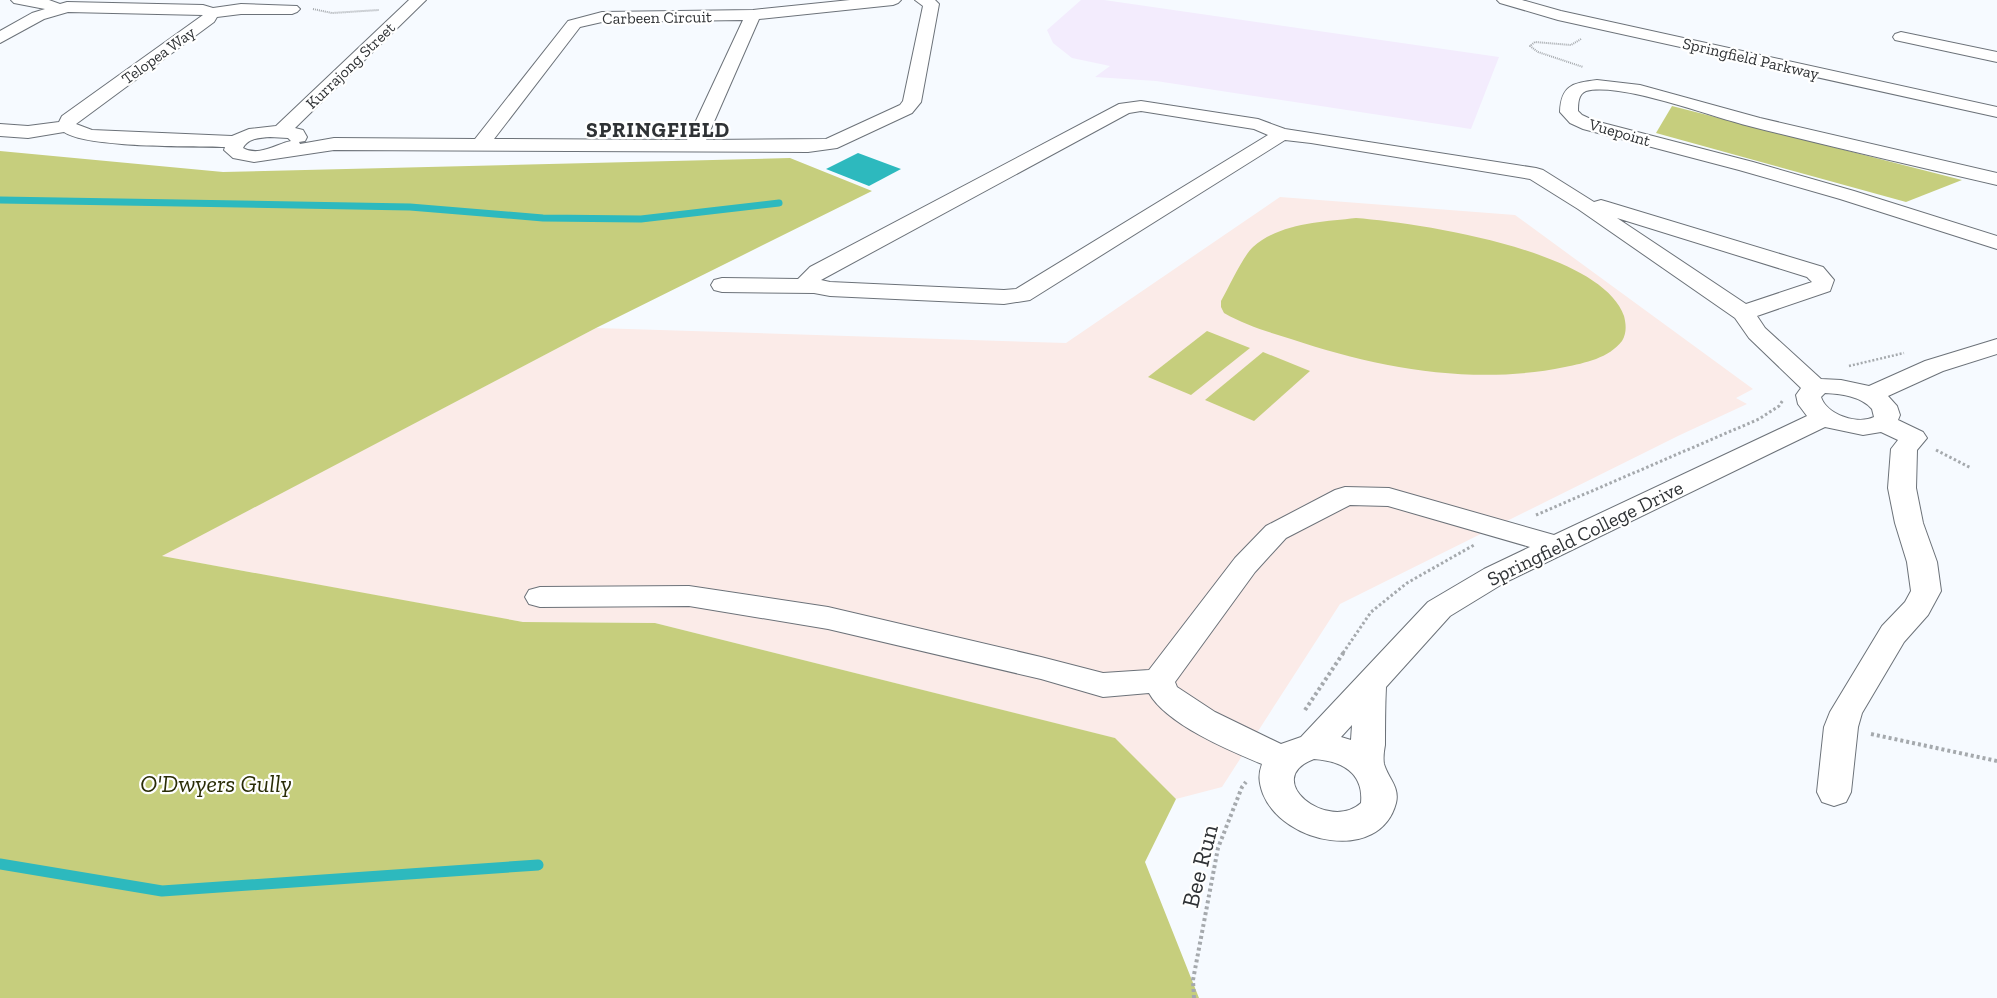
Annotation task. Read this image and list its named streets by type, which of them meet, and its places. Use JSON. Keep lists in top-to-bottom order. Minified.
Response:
{"streets":{"street":["Carbeen Circuit","Telopea Way","Springfield Parkway","Kurrajong Street","Vuepoint","Springfield College Drive"],"path":["Bee Run"]},"crossings":[["Springfield College Drive","Bee Run"]],"districts":["SPRINGFIELD"],"parks":["O'Dwyers Gully"]}
